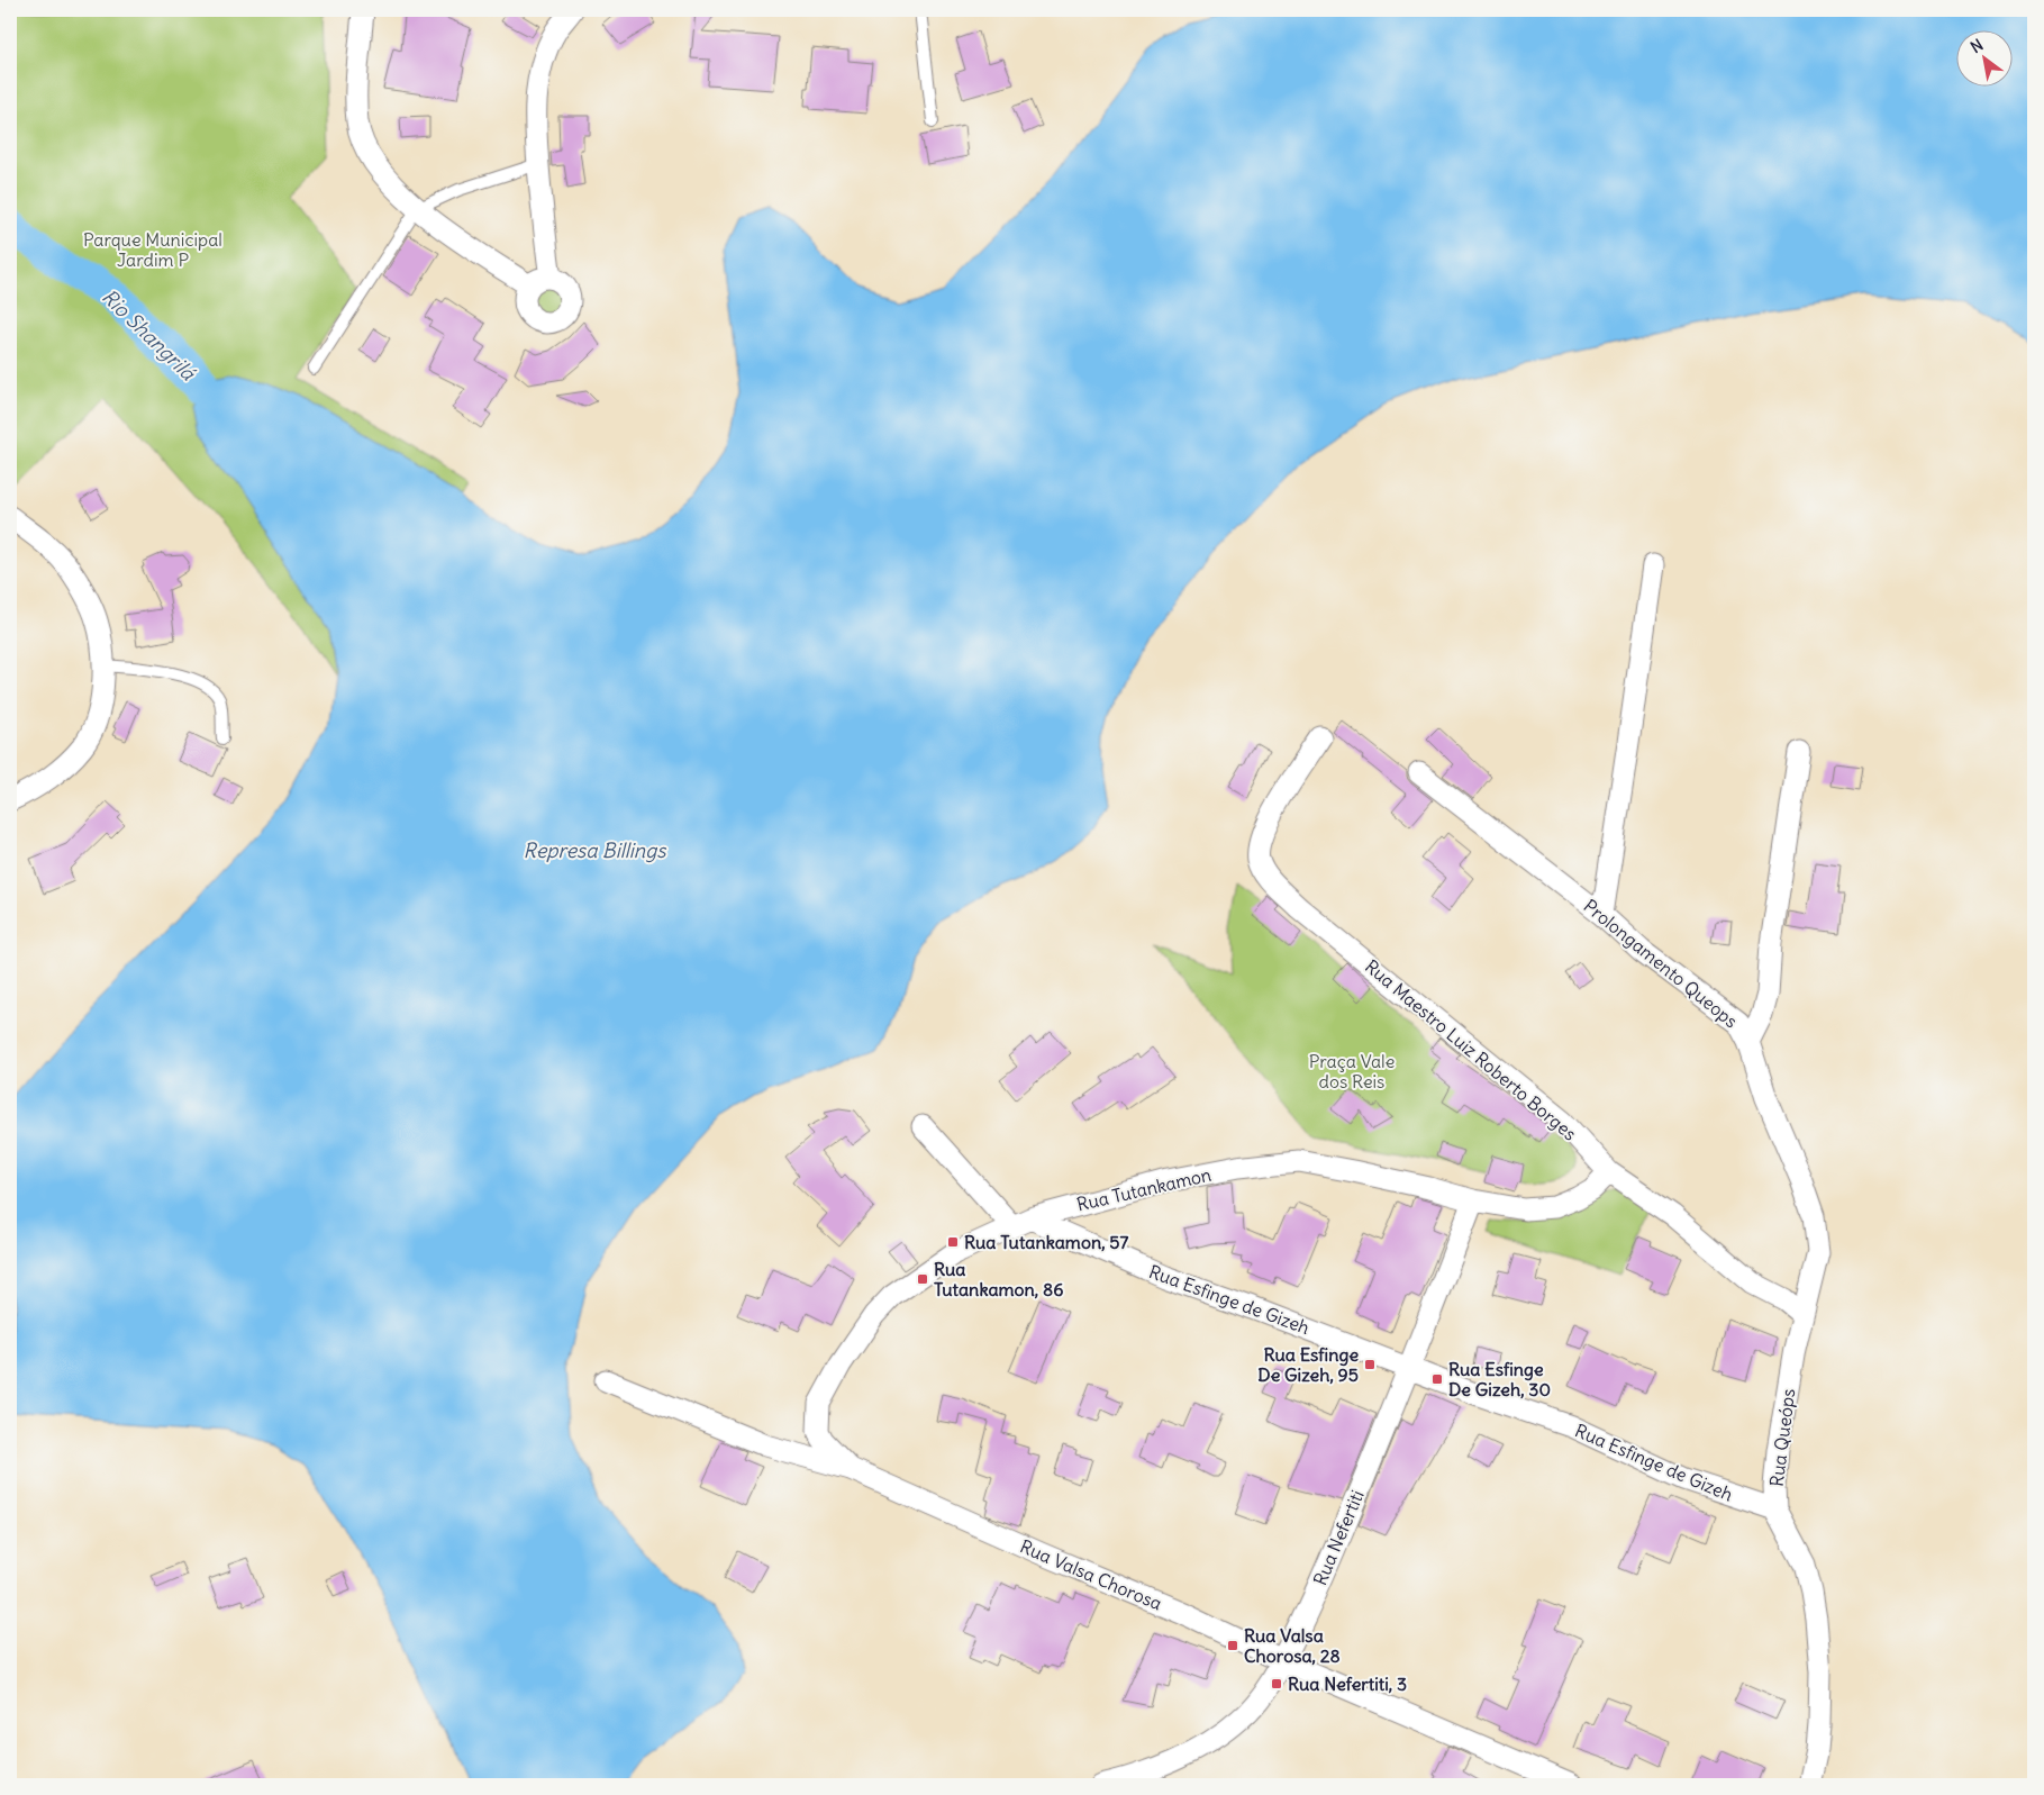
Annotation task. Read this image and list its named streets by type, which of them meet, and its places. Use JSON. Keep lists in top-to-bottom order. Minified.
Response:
{"streets":{"street":["Prolongamento Queops","Rua Maestro Luiz Roberto Borges","Rua Tutankamon","Rua Esfinge de Gizeh","Rua Queóps","Rua Nefertiti","Rua Valsa Chorosa"]},"crossings":[["Prolongamento Queops","Rua Queóps"],["Rua Maestro Luiz Roberto Borges","Rua Tutankamon"],["Rua Maestro Luiz Roberto Borges","Rua Queóps"],["Rua Tutankamon","Rua Esfinge de Gizeh"],["Rua Tutankamon","Rua Nefertiti"],["Rua Tutankamon","Rua Valsa Chorosa"],["Rua Esfinge de Gizeh","Rua Queóps"],["Rua Esfinge de Gizeh","Rua Nefertiti"],["Rua Nefertiti","Rua Valsa Chorosa"]],"water":["Rio Shangrilá","Represa Billings"],"parks":["Parque Municipal Jardim P","Praça Vale dos Reis"],"places":{"transit":["Rua Tutankamon, 57","Rua Tutankamon, 86","Rua Esfinge De Gizeh, 95","Rua Esfinge De Gizeh, 30","Rua Valsa Chorosa, 28","Rua Nefertiti, 3"]},"north":"top left"}
